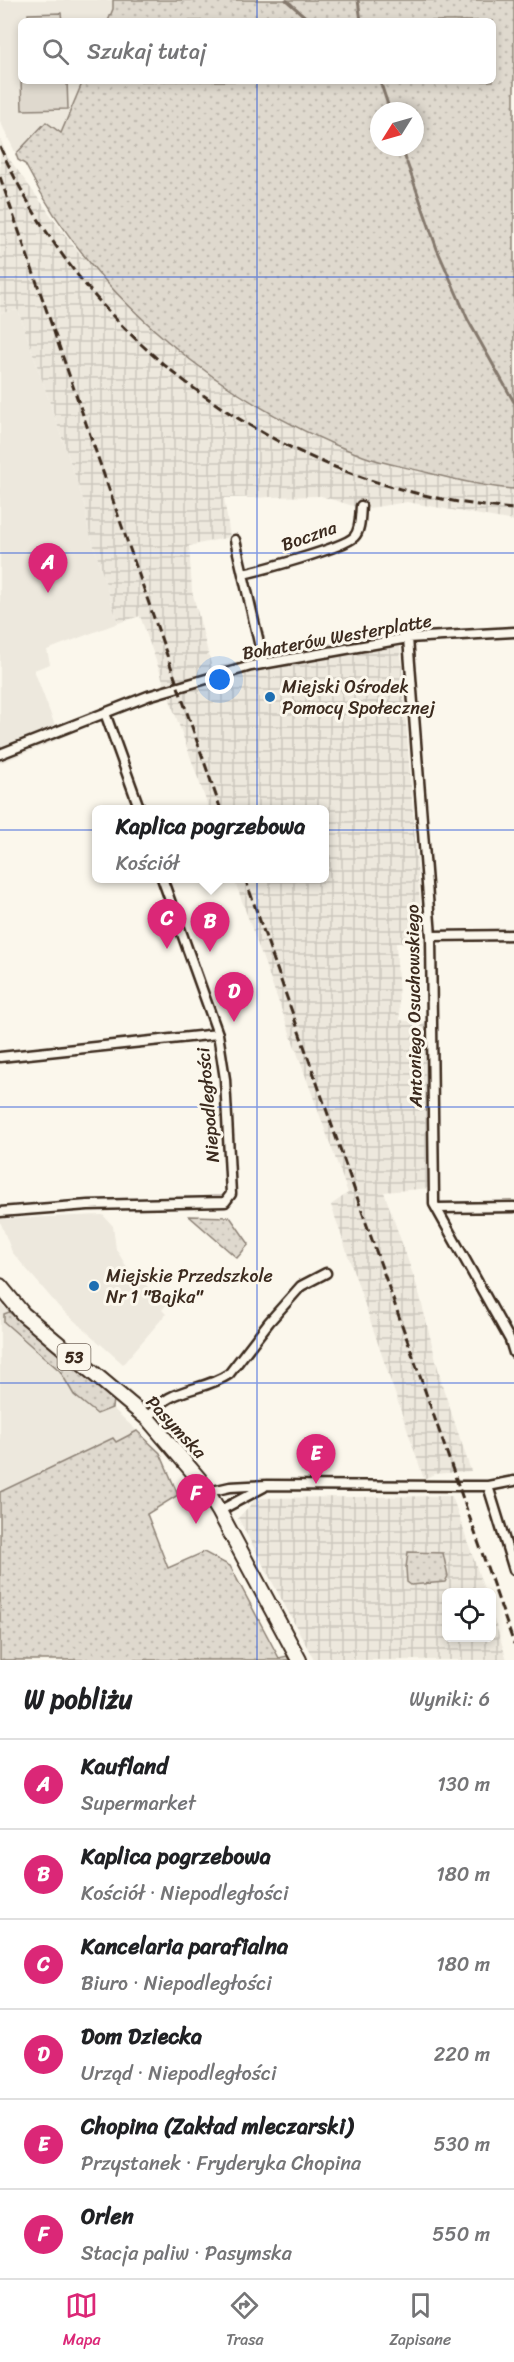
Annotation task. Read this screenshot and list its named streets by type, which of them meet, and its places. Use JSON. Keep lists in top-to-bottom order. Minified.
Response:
{"streets":{"main road":["53","Pasymska"],"street":["Boczna","Bohaterów Westerplatte","Antoniego Osuchowskiego","Niepodległości"]},"crossings":[["Bohaterów Westerplatte","Antoniego Osuchowskiego"]],"places":["Miejski Ośrodek Pomocy Społecznej","Miejskie Przedszkole Nr 1 \"Bajka\""],"north":"bottom left","page":{"search":"Szukaj tutaj","pins":["A","C","B","D","E","F"],"popup":["Kaplica pogrzebowa","Kościół"],"heading":["W pobliżu","Wyniki: 6"],"list":[{"mark":"A","name":"Kaufland","note":"Supermarket","value":"130 m"},{"mark":"B","name":"Kaplica pogrzebowa","note":"Kościół · Niepodległości","value":"180 m"},{"mark":"C","name":"Kancelaria parafialna","note":"Biuro · Niepodległości","value":"180 m"},{"mark":"D","name":"Dom Dziecka","note":"Urząd · Niepodległości","value":"220 m"},{"mark":"E","name":"Chopina (Zakład mleczarski)","note":"Przystanek · Fryderyka Chopina","value":"530 m"},{"mark":"F","name":"Orlen","note":"Stacja paliw · Pasymska","value":"550 m"}],"nav":["Mapa","Trasa","Zapisane"]}}
